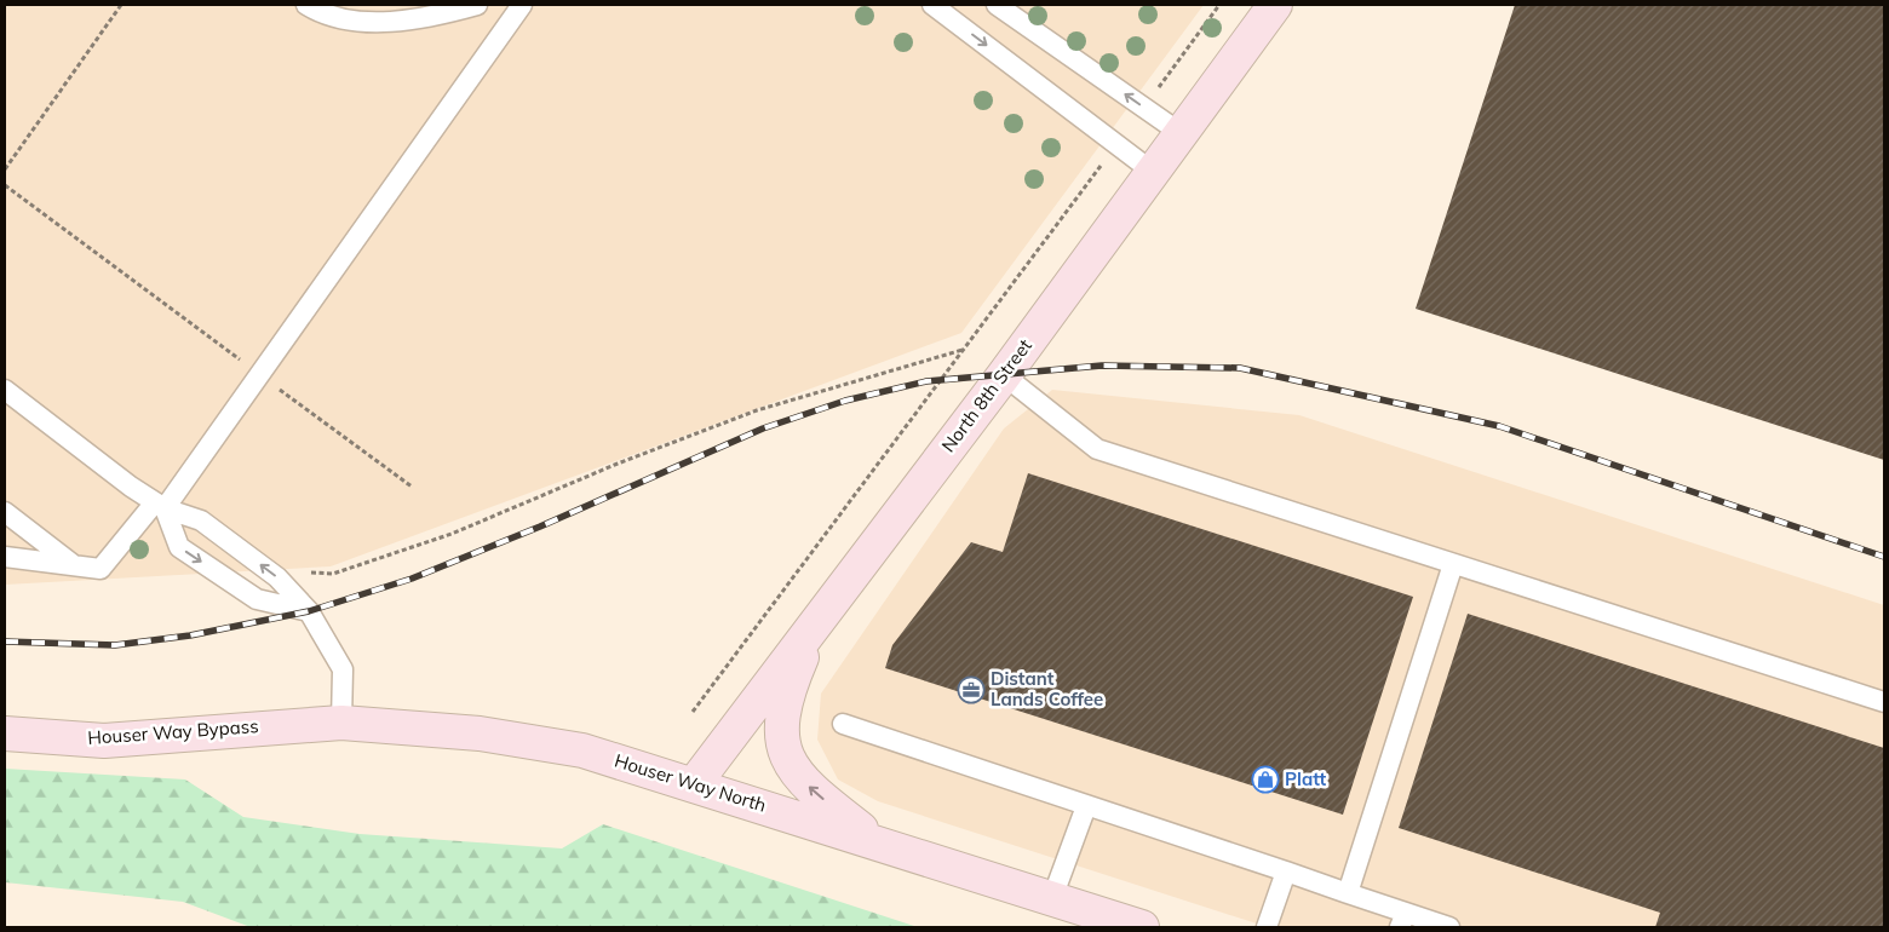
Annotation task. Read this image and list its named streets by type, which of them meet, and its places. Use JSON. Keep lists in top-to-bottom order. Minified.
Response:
{"streets":{"street":["North 8th Street","Houser Way Bypass","Houser Way North"]},"crossings":[["North 8th Street","Houser Way North"],["Houser Way Bypass","Houser Way North"]],"places":{"office":["Distant Lands Coffee"],"shop":["Platt"]}}
